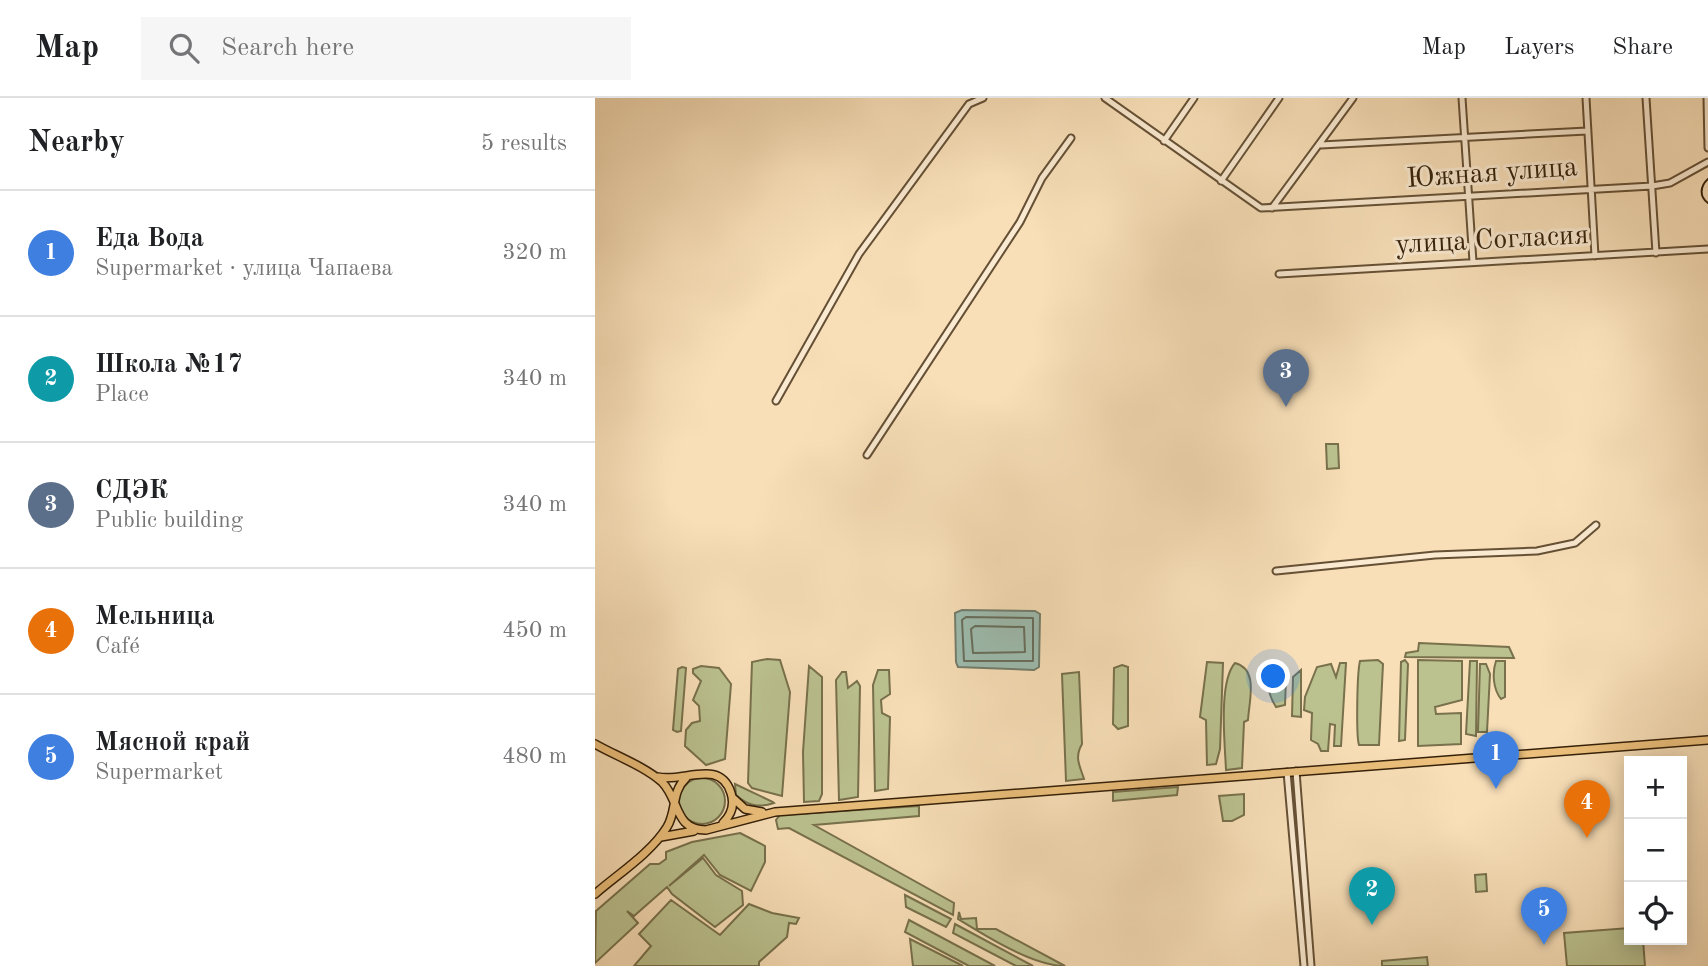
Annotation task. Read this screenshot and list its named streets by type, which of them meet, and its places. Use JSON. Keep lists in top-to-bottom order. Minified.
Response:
{"streets":{"street":["Южная улица","улица Согласия"]},"page":{"header":"Map","search":"Search here","nav":["Map","Layers","Share"],"heading":["Nearby","5 results"],"list":[{"mark":"1","name":"Еда Вода","note":"Supermarket · улица Чапаева","value":"320 m"},{"mark":"2","name":"Школа №17","note":"Place","value":"340 m"},{"mark":"3","name":"СДЭК","note":"Public building","value":"340 m"},{"mark":"4","name":"Мельница","note":"Café","value":"450 m"},{"mark":"5","name":"Мясной край","note":"Supermarket","value":"480 m"}],"pins":["3","1","4","2","5"],"map_buttons":["+","−"]}}
